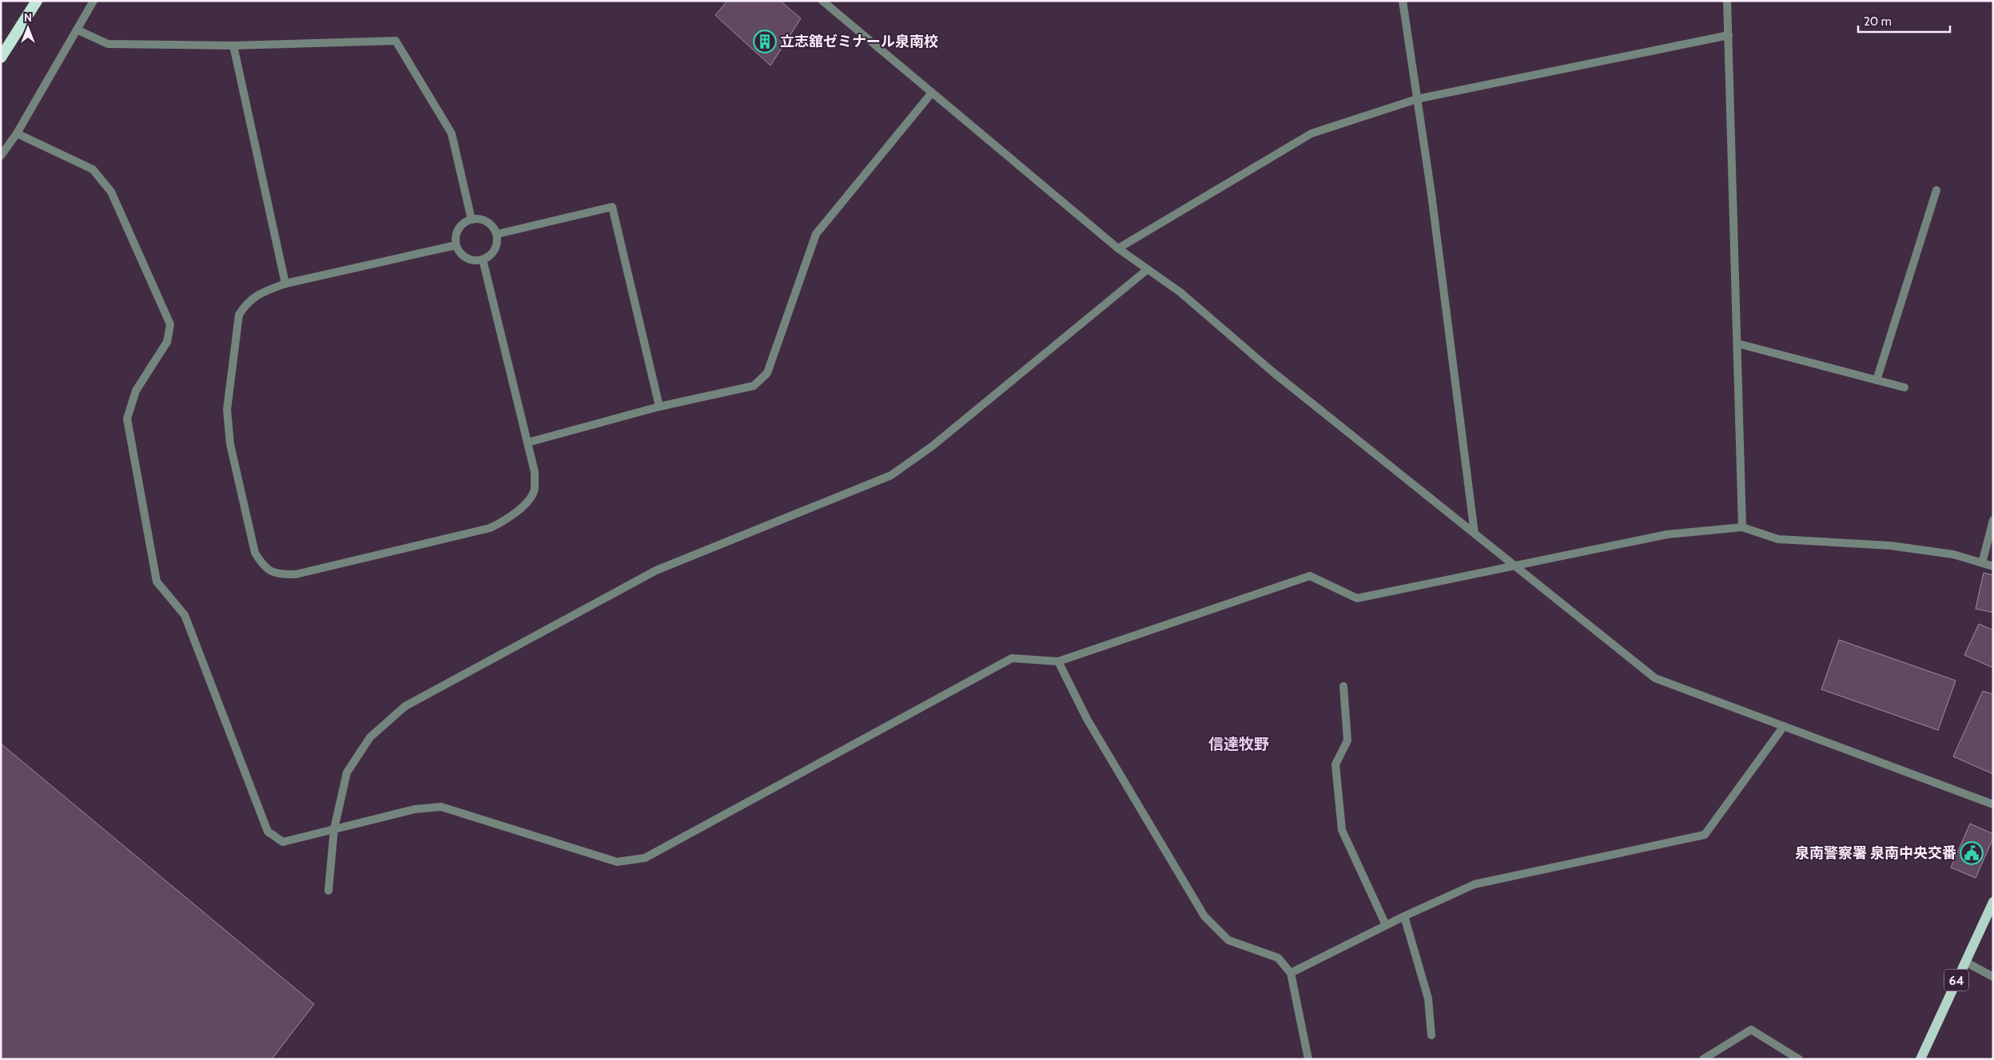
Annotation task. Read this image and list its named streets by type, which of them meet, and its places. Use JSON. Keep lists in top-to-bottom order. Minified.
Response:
{"streets":{"main road":["64"]},"districts":["信達牧野"],"places":{"building":["立志舘ゼミナール泉南校"],"public building":["泉南警察署 泉南中央交番"]},"scale_bar":"20 m","north":"top"}
